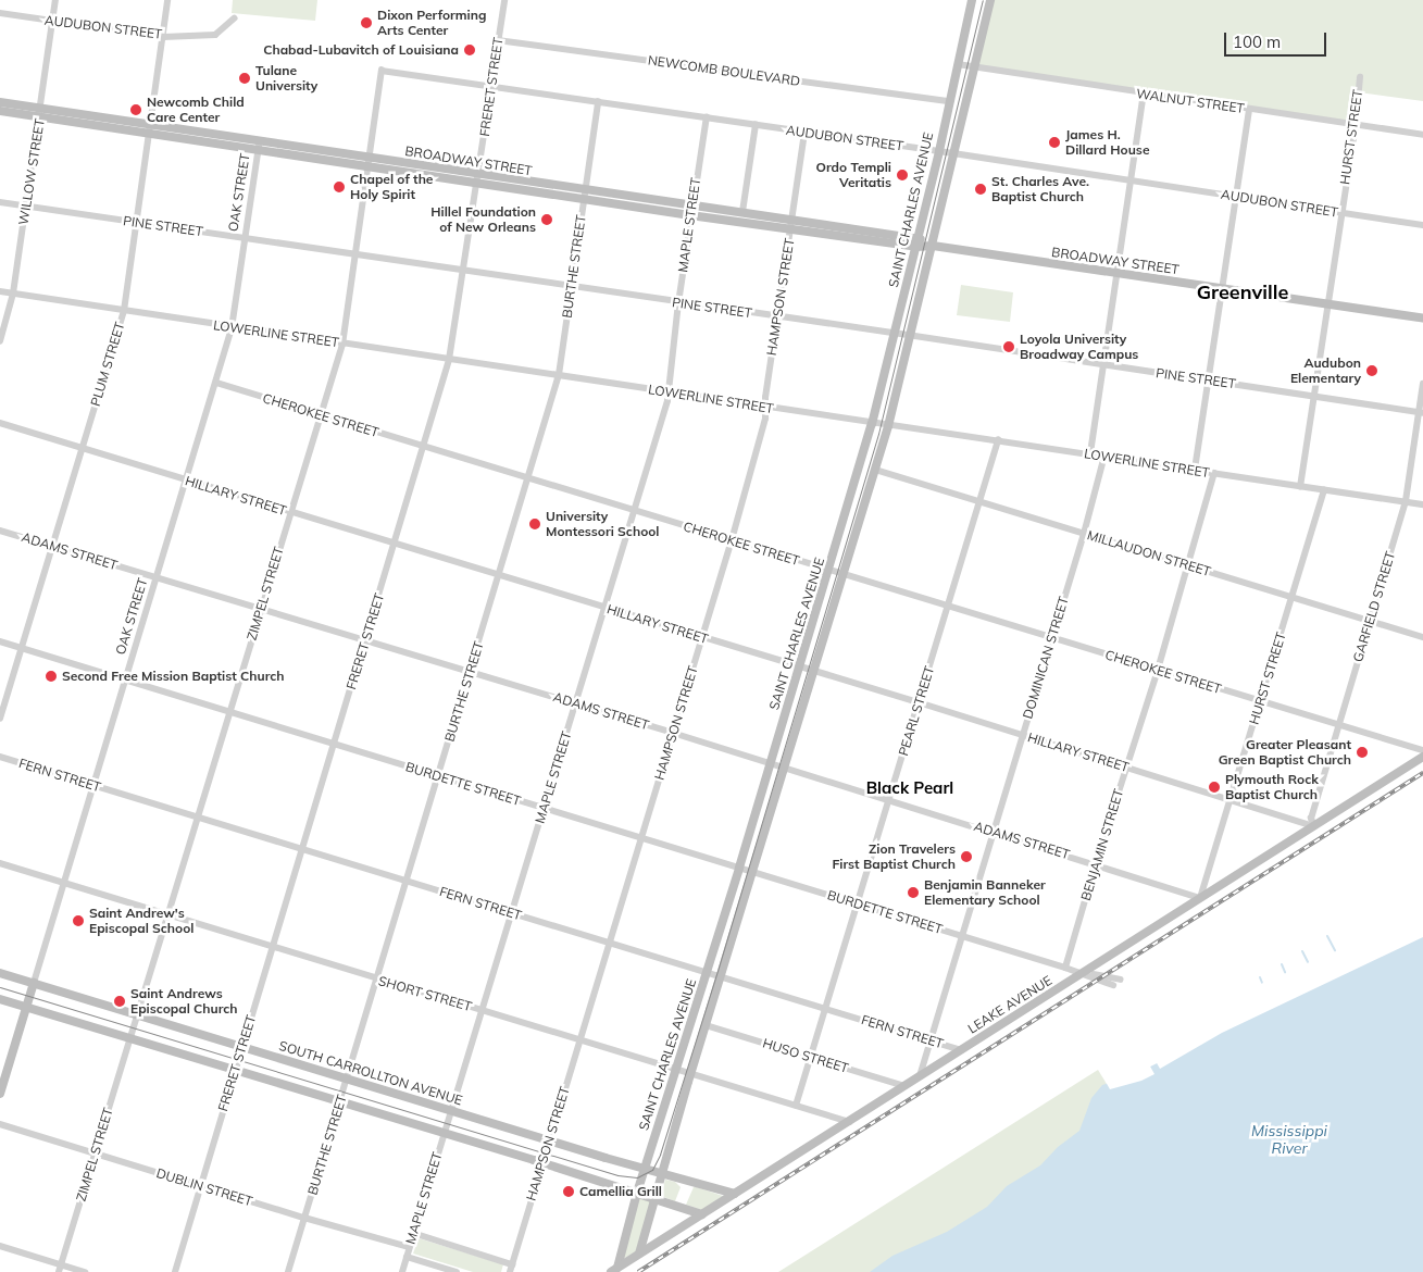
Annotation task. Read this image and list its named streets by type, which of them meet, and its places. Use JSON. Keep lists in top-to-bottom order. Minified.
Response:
{"streets":{"main road":["BROADWAY STREET","OAK STREET","SAINT CHARLES AVENUE","LEAKE AVENUE","SOUTH CARROLLTON AVENUE"],"street":["AUDUBON STREET","NEWCOMB BOULEVARD","FRERET STREET","WALNUT STREET","HURST STREET","WILLOW STREET","MAPLE STREET","PINE STREET","BURTHE STREET","HAMPSON STREET","LOWERLINE STREET","PLUM STREET","CHEROKEE STREET","HILLARY STREET","ADAMS STREET","MILLAUDON STREET","ZIMPEL STREET","GARFIELD STREET","DOMINICAN STREET","PEARL STREET","FERN STREET","BURDETTE STREET","BENJAMIN STREET","SHORT STREET","HUSO STREET","DUBLIN STREET"]},"crossings":[["AUDUBON STREET","FRERET STREET"],["AUDUBON STREET","HURST STREET"],["AUDUBON STREET","BROADWAY STREET"],["AUDUBON STREET","WILLOW STREET"],["AUDUBON STREET","SAINT CHARLES AVENUE"],["AUDUBON STREET","MAPLE STREET"],["AUDUBON STREET","BURTHE STREET"],["AUDUBON STREET","HAMPSON STREET"],["AUDUBON STREET","PLUM STREET"],["AUDUBON STREET","ZIMPEL STREET"],["NEWCOMB BOULEVARD","FRERET STREET"],["NEWCOMB BOULEVARD","SAINT CHARLES AVENUE"],["FRERET STREET","BROADWAY STREET"],["FRERET STREET","PINE STREET"],["FRERET STREET","LOWERLINE STREET"],["FRERET STREET","CHEROKEE STREET"],["FRERET STREET","HILLARY STREET"],["FRERET STREET","ADAMS STREET"],["FRERET STREET","FERN STREET"],["FRERET STREET","BURDETTE STREET"],["FRERET STREET","SHORT STREET"],["FRERET STREET","SOUTH CARROLLTON AVENUE"],["FRERET STREET","DUBLIN STREET"],["WALNUT STREET","HURST STREET"],["WALNUT STREET","SAINT CHARLES AVENUE"],["HURST STREET","BROADWAY STREET"],["HURST STREET","PINE STREET"],["HURST STREET","LOWERLINE STREET"],["HURST STREET","CHEROKEE STREET"],["HURST STREET","HILLARY STREET"],["HURST STREET","ADAMS STREET"],["HURST STREET","MILLAUDON STREET"],["HURST STREET","LEAKE AVENUE"],["BROADWAY STREET","WILLOW STREET"],["BROADWAY STREET","OAK STREET"],["BROADWAY STREET","SAINT CHARLES AVENUE"],["BROADWAY STREET","MAPLE STREET"],["BROADWAY STREET","BURTHE STREET"],["BROADWAY STREET","HAMPSON STREET"],["BROADWAY STREET","PLUM STREET"],["BROADWAY STREET","ZIMPEL STREET"],["WILLOW STREET","PINE STREET"],["WILLOW STREET","LOWERLINE STREET"],["OAK STREET","PINE STREET"],["OAK STREET","LOWERLINE STREET"],["OAK STREET","CHEROKEE STREET"],["OAK STREET","HILLARY STREET"],["OAK STREET","ADAMS STREET"],["OAK STREET","FERN STREET"],["OAK STREET","BURDETTE STREET"],["OAK STREET","SHORT STREET"],["OAK STREET","SOUTH CARROLLTON AVENUE"],["SAINT CHARLES AVENUE","PINE STREET"],["SAINT CHARLES AVENUE","LOWERLINE STREET"],["SAINT CHARLES AVENUE","CHEROKEE STREET"],["SAINT CHARLES AVENUE","HILLARY STREET"],["SAINT CHARLES AVENUE","ADAMS STREET"],["SAINT CHARLES AVENUE","MILLAUDON STREET"],["SAINT CHARLES AVENUE","FERN STREET"],["SAINT CHARLES AVENUE","BURDETTE STREET"],["SAINT CHARLES AVENUE","SHORT STREET"],["SAINT CHARLES AVENUE","LEAKE AVENUE"],["SAINT CHARLES AVENUE","HUSO STREET"],["SAINT CHARLES AVENUE","SOUTH CARROLLTON AVENUE"],["MAPLE STREET","PINE STREET"],["MAPLE STREET","LOWERLINE STREET"],["MAPLE STREET","CHEROKEE STREET"],["MAPLE STREET","HILLARY STREET"],["MAPLE STREET","ADAMS STREET"],["MAPLE STREET","FERN STREET"],["MAPLE STREET","BURDETTE STREET"],["MAPLE STREET","SHORT STREET"],["MAPLE STREET","SOUTH CARROLLTON AVENUE"],["MAPLE STREET","DUBLIN STREET"],["PINE STREET","BURTHE STREET"],["PINE STREET","HAMPSON STREET"],["PINE STREET","PLUM STREET"],["PINE STREET","ZIMPEL STREET"],["PINE STREET","GARFIELD STREET"],["BURTHE STREET","LOWERLINE STREET"],["BURTHE STREET","CHEROKEE STREET"],["BURTHE STREET","HILLARY STREET"],["BURTHE STREET","ADAMS STREET"],["BURTHE STREET","FERN STREET"],["BURTHE STREET","BURDETTE STREET"],["BURTHE STREET","SHORT STREET"],["BURTHE STREET","SOUTH CARROLLTON AVENUE"],["BURTHE STREET","DUBLIN STREET"],["HAMPSON STREET","LOWERLINE STREET"],["HAMPSON STREET","CHEROKEE STREET"],["HAMPSON STREET","HILLARY STREET"],["HAMPSON STREET","ADAMS STREET"],["HAMPSON STREET","FERN STREET"],["HAMPSON STREET","BURDETTE STREET"],["HAMPSON STREET","SHORT STREET"],["HAMPSON STREET","SOUTH CARROLLTON AVENUE"],["LOWERLINE STREET","PLUM STREET"],["LOWERLINE STREET","ZIMPEL STREET"],["LOWERLINE STREET","GARFIELD STREET"],["LOWERLINE STREET","DOMINICAN STREET"],["LOWERLINE STREET","PEARL STREET"],["LOWERLINE STREET","BENJAMIN STREET"],["PLUM STREET","HILLARY STREET"],["PLUM STREET","ADAMS STREET"],["PLUM STREET","BURDETTE STREET"],["CHEROKEE STREET","ZIMPEL STREET"],["CHEROKEE STREET","GARFIELD STREET"],["CHEROKEE STREET","DOMINICAN STREET"],["CHEROKEE STREET","PEARL STREET"],["CHEROKEE STREET","BENJAMIN STREET"],["HILLARY STREET","ZIMPEL STREET"],["HILLARY STREET","GARFIELD STREET"],["HILLARY STREET","DOMINICAN STREET"],["HILLARY STREET","PEARL STREET"],["HILLARY STREET","BENJAMIN STREET"],["HILLARY STREET","LEAKE AVENUE"],["ADAMS STREET","ZIMPEL STREET"],["ADAMS STREET","DOMINICAN STREET"],["ADAMS STREET","PEARL STREET"],["ADAMS STREET","BENJAMIN STREET"],["ADAMS STREET","LEAKE AVENUE"],["MILLAUDON STREET","GARFIELD STREET"],["MILLAUDON STREET","DOMINICAN STREET"],["MILLAUDON STREET","PEARL STREET"],["MILLAUDON STREET","BENJAMIN STREET"],["ZIMPEL STREET","FERN STREET"],["ZIMPEL STREET","BURDETTE STREET"],["ZIMPEL STREET","SHORT STREET"],["ZIMPEL STREET","SOUTH CARROLLTON AVENUE"],["ZIMPEL STREET","DUBLIN STREET"],["GARFIELD STREET","LEAKE AVENUE"],["DOMINICAN STREET","FERN STREET"],["DOMINICAN STREET","BURDETTE STREET"],["DOMINICAN STREET","LEAKE AVENUE"],["PEARL STREET","FERN STREET"],["PEARL STREET","BURDETTE STREET"],["PEARL STREET","SHORT STREET"],["PEARL STREET","HUSO STREET"],["FERN STREET","LEAKE AVENUE"],["BURDETTE STREET","BENJAMIN STREET"],["BURDETTE STREET","LEAKE AVENUE"],["SHORT STREET","LEAKE AVENUE"],["LEAKE AVENUE","HUSO STREET"],["LEAKE AVENUE","SOUTH CARROLLTON AVENUE"]],"districts":["Greenville","Black Pearl"],"water":["Mississippi River"],"places":["Dixon Performing Arts Center","Chabad-Lubavitch of Louisiana","Tulane University","Newcomb Child Care Center","James H. Dillard House","Ordo Templi Veritatis","Chapel of the Holy Spirit","St. Charles Ave. Baptist Church","Hillel Foundation of New Orleans","Loyola University Broadway Campus","Audubon Elementary","University Montessori School","Second Free Mission Baptist Church","Greater Pleasant Green Baptist Church","Plymouth Rock Baptist Church","Zion Travelers First Baptist Church","Benjamin Banneker Elementary School","Saint Andrew's Episcopal School","Saint Andrews Episcopal Church","Camellia Grill"],"scale_bar":"100 m"}
